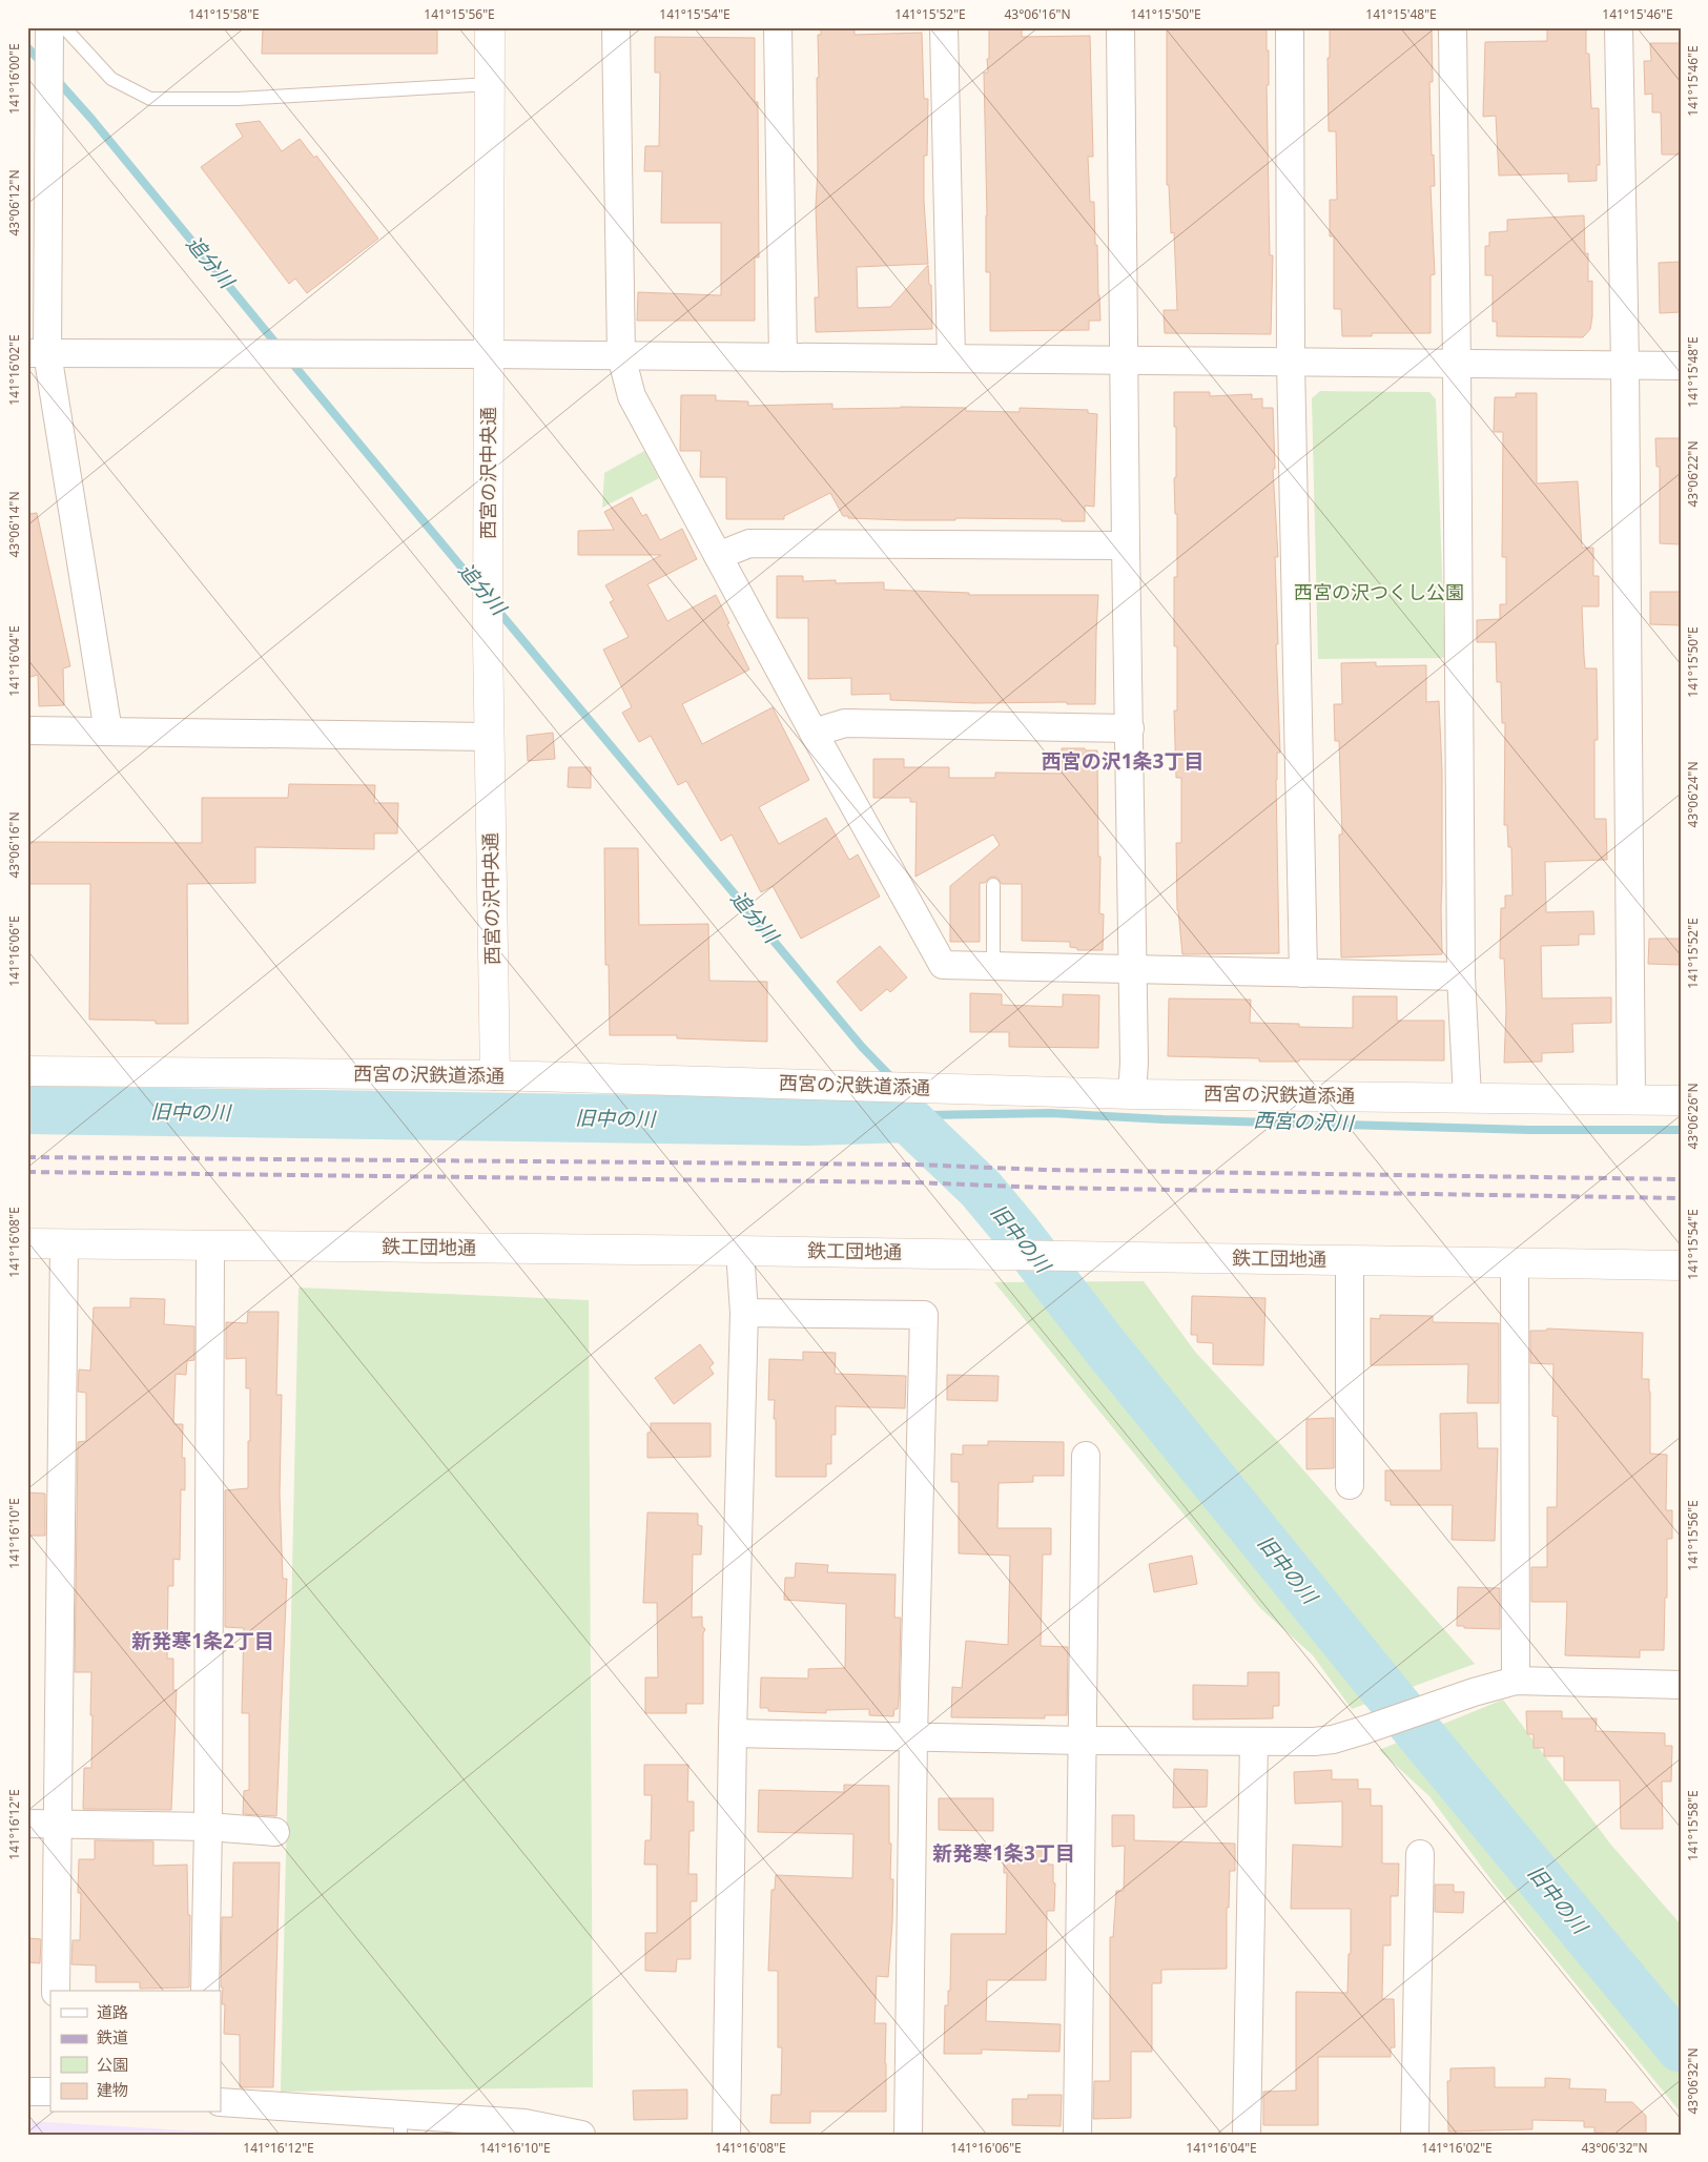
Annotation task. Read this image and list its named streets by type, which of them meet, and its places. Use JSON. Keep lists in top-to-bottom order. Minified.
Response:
{"streets":{"street":["西宮の沢中央通","西宮の沢鉄道添通","鉄工団地通"]},"crossings":[["西宮の沢中央通","西宮の沢鉄道添通"]],"districts":["西宮の沢1条3丁目","新発寒1条2丁目","新発寒1条3丁目"],"water":["追分川","旧中の川","西宮の沢川"],"parks":["西宮の沢つくし公園"],"legend":["道路","鉄道","公園","建物"],"coordinates":["141°15'58\"E","141°15'56\"E","141°15'54\"E","141°15'52\"E","43°06'16\"N","141°15'50\"E","141°15'48\"E","141°15'46\"E","141°16'00\"E","43°06'12\"N","141°16'02\"E","43°06'22\"N","43°06'14\"N","141°16'04\"E","43°06'24\"N","141°16'06\"E","43°06'26\"N","141°16'08\"E","141°16'10\"E","141°16'12\"E","43°06'32\"N"]}
